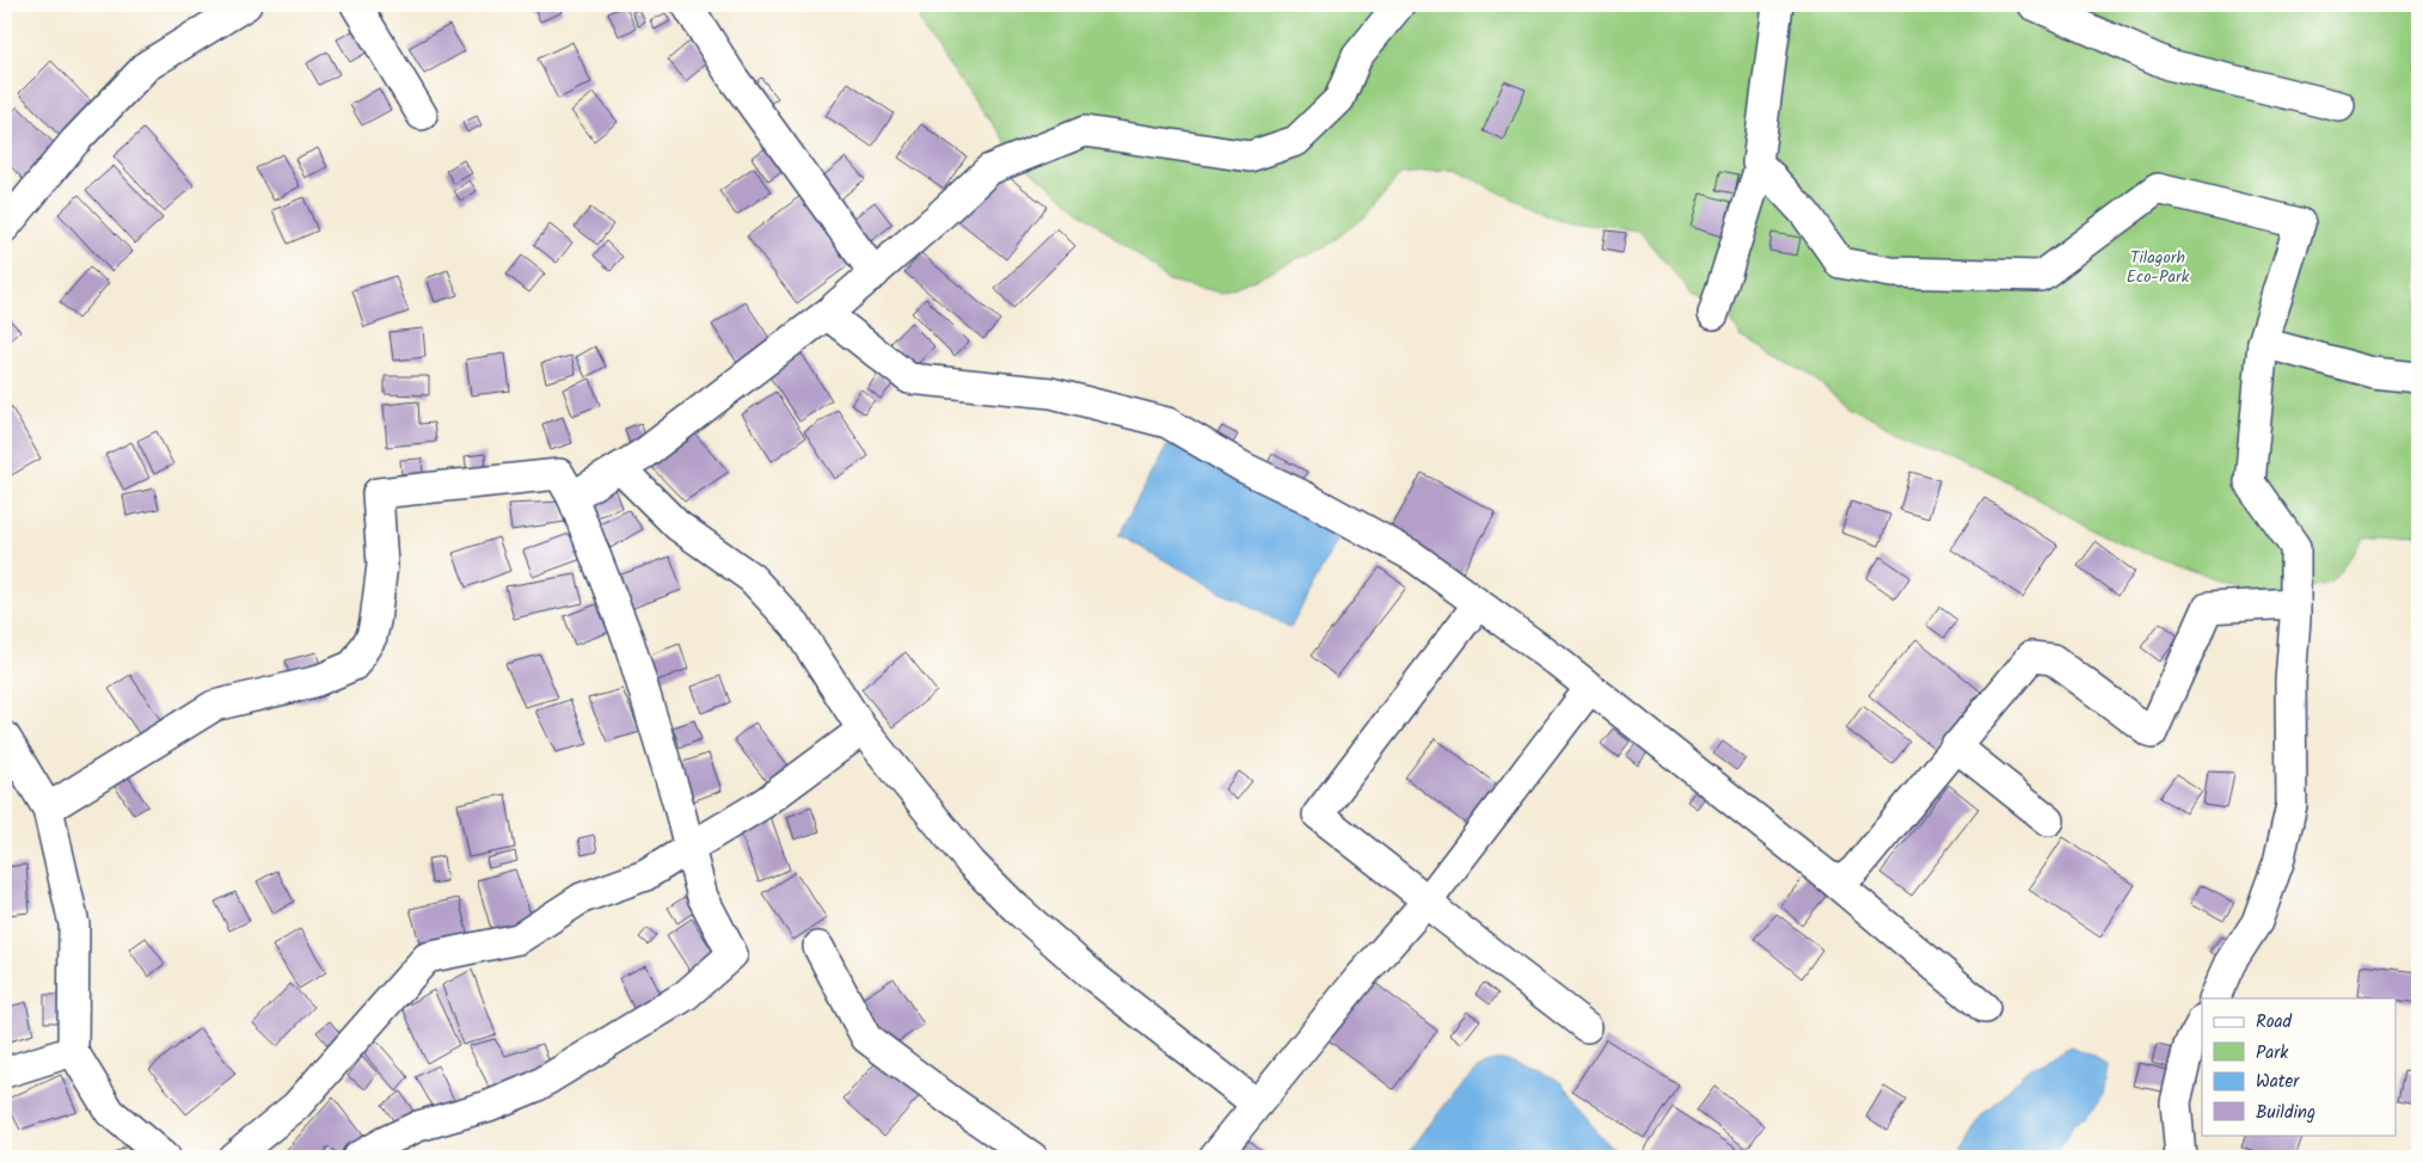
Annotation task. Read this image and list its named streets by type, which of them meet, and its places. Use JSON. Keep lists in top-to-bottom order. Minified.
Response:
{"parks":["Tilagorh Eco-Park"],"legend":["Road","Park","Water","Building"]}
